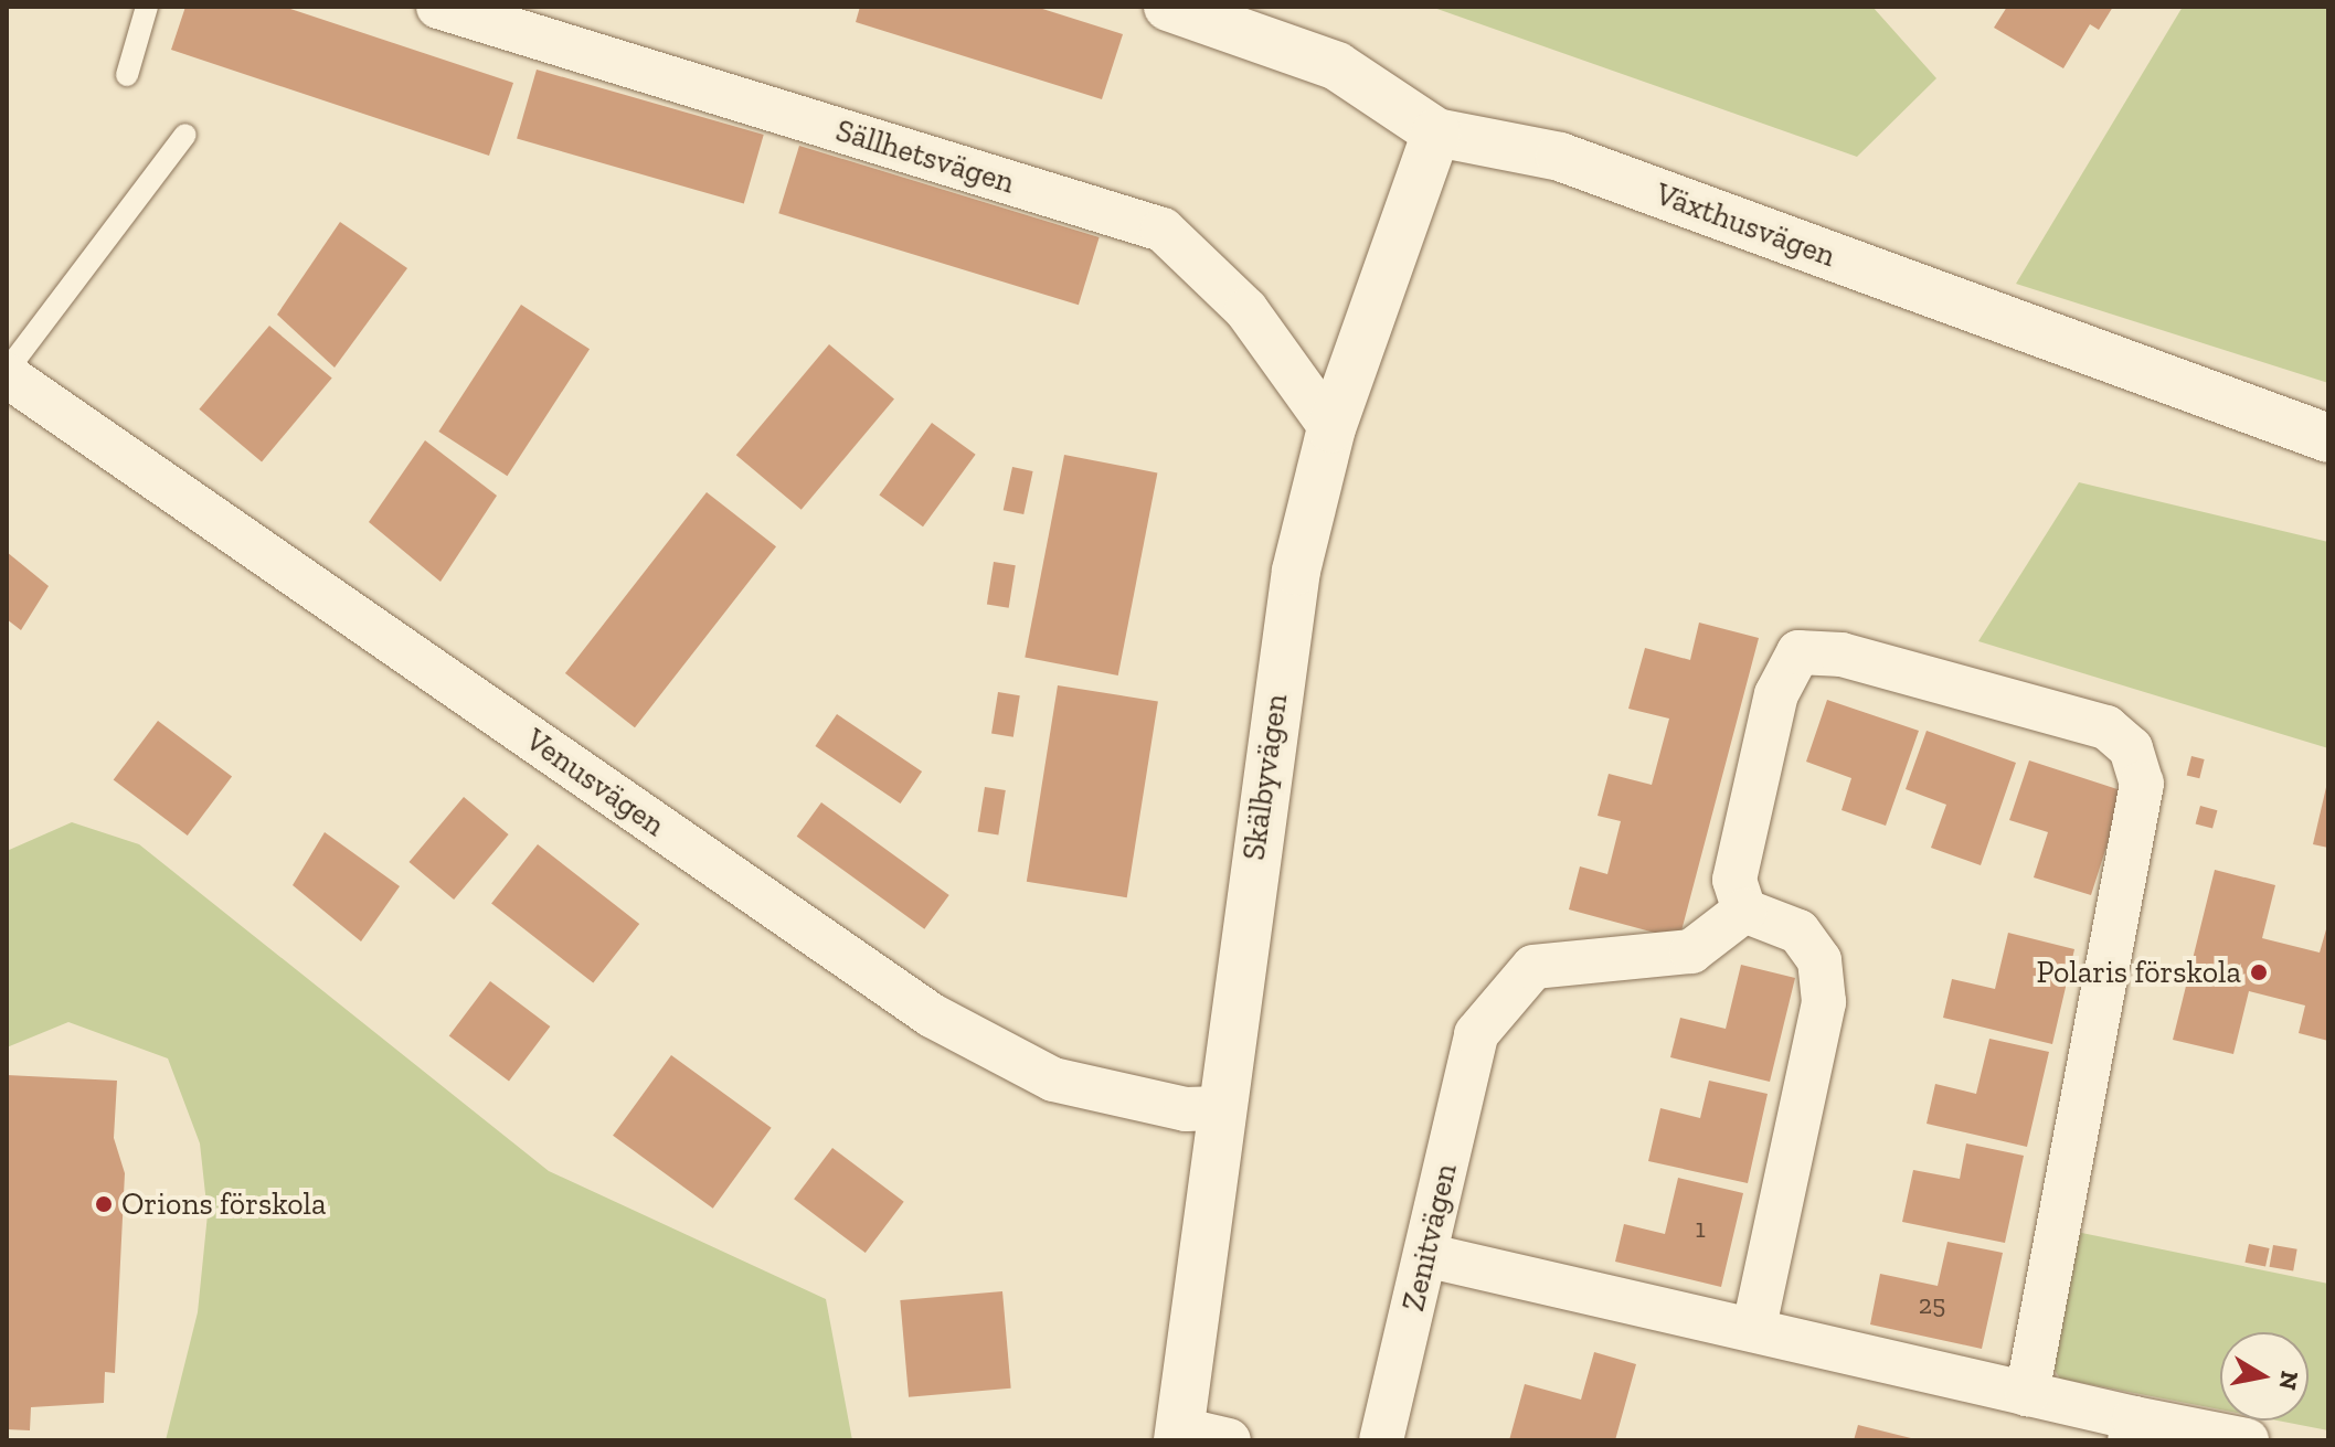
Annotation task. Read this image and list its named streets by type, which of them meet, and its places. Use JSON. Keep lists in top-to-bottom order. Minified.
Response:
{"streets":{"street":["Sällhetsvägen","Växthusvägen","Skälbyvägen","Venusvägen","Zenitvägen"]},"crossings":[["Sällhetsvägen","Skälbyvägen"],["Växthusvägen","Skälbyvägen"],["Skälbyvägen","Venusvägen"]],"places":["Polaris förskola","Orions förskola"],"house_numbers":["1","25"],"north":"right"}
